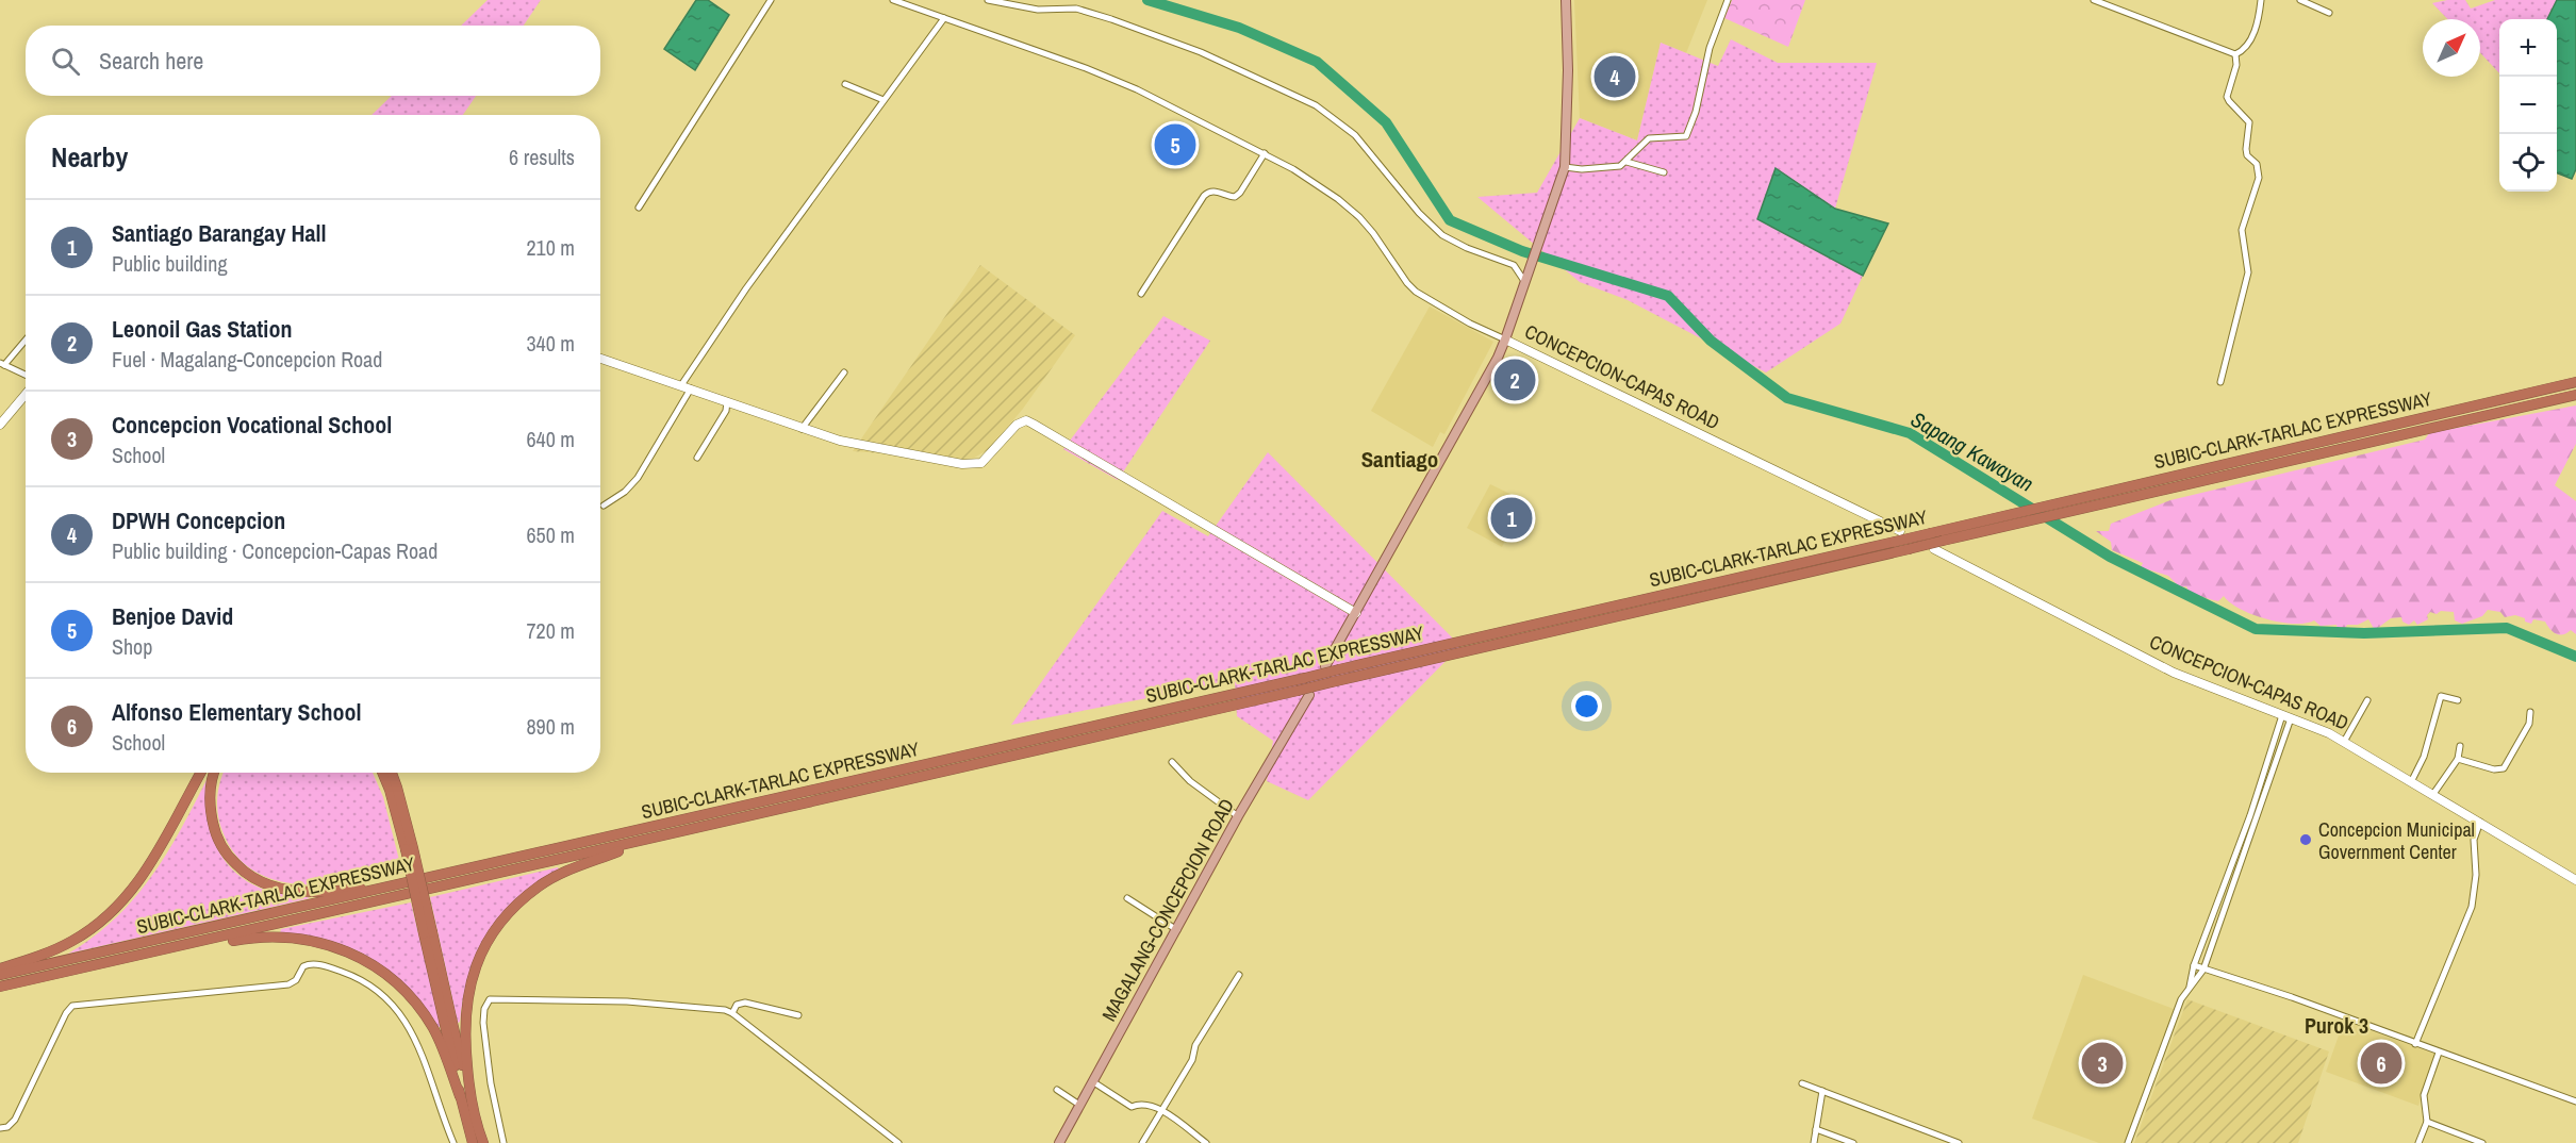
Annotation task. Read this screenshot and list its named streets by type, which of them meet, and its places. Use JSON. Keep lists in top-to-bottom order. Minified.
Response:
{"streets":{"highway":["SUBIC-CLARK-TARLAC EXPRESSWAY"],"main road":["CONCEPCION-CAPAS ROAD","MAGALANG-CONCEPCION ROAD"]},"districts":["Santiago","Purok 3"],"water":["Sapang Kawayan"],"places":["Concepcion Municipal Government Center"],"north":"top right","page":{"map_buttons":["+","−"],"search":"Search here","pins":["4","5","2","1","3","6"],"heading":["Nearby","6 results"],"list":[{"mark":"1","name":"Santiago Barangay Hall","note":"Public building","value":"210 m"},{"mark":"2","name":"Leonoil Gas Station","note":"Fuel · Magalang-Concepcion Road","value":"340 m"},{"mark":"3","name":"Concepcion Vocational School","note":"School","value":"640 m"},{"mark":"4","name":"DPWH Concepcion","note":"Public building · Concepcion-Capas Road","value":"650 m"},{"mark":"5","name":"Benjoe David","note":"Shop","value":"720 m"},{"mark":"6","name":"Alfonso Elementary School","note":"School","value":"890 m"}]}}
